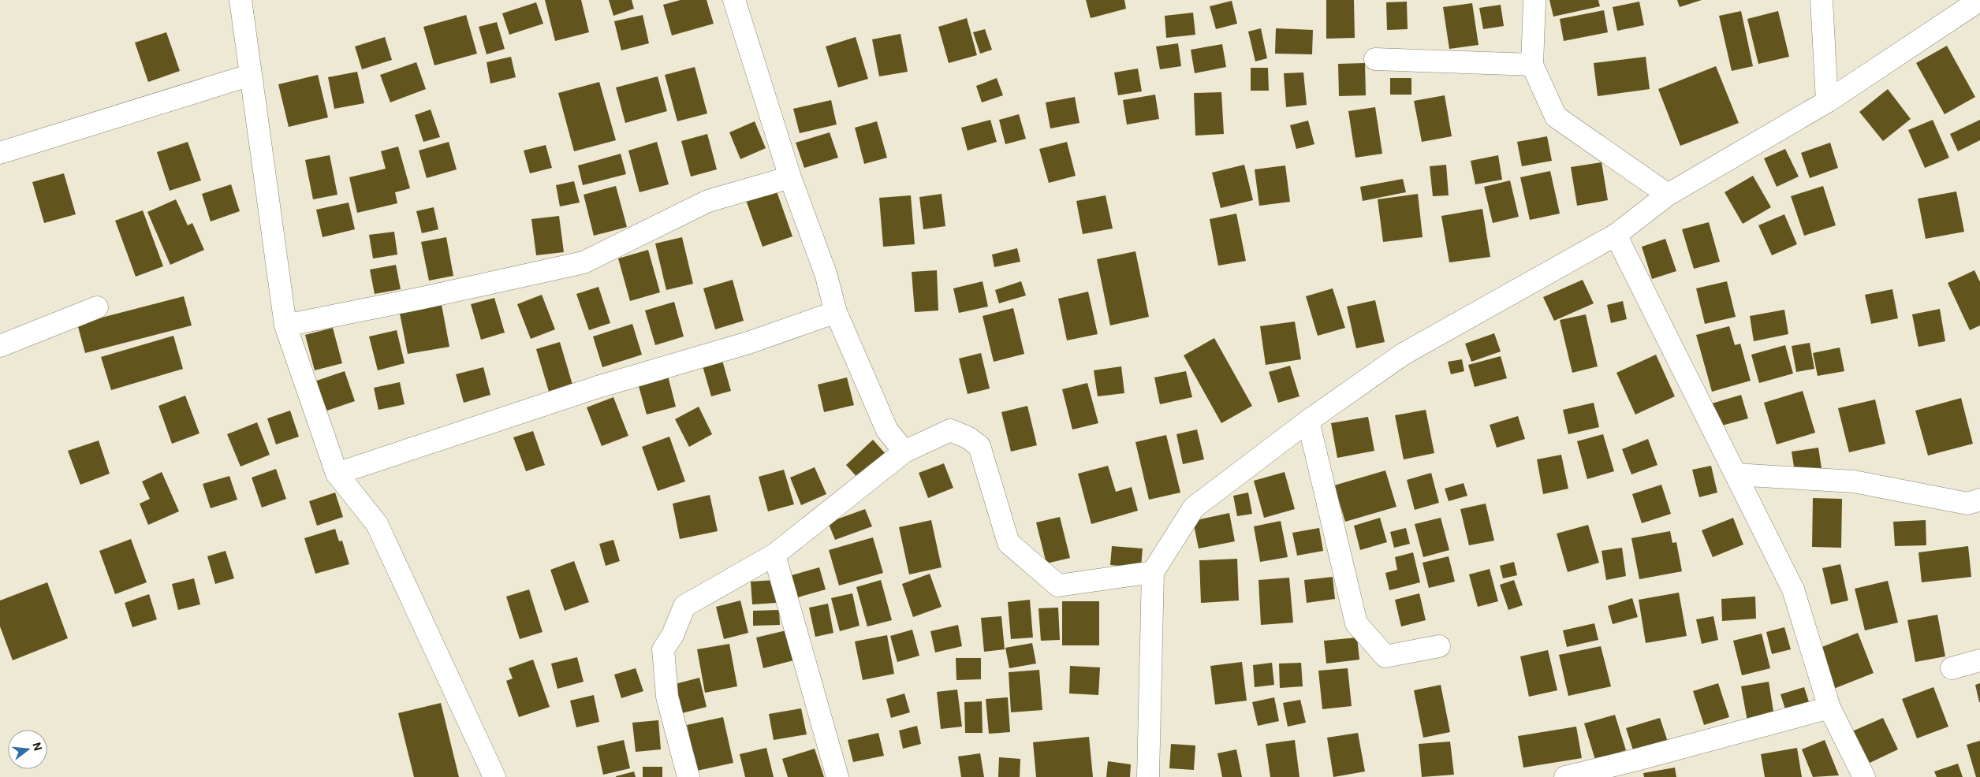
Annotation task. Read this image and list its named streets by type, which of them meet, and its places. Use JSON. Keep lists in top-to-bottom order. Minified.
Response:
{"north":"right"}
